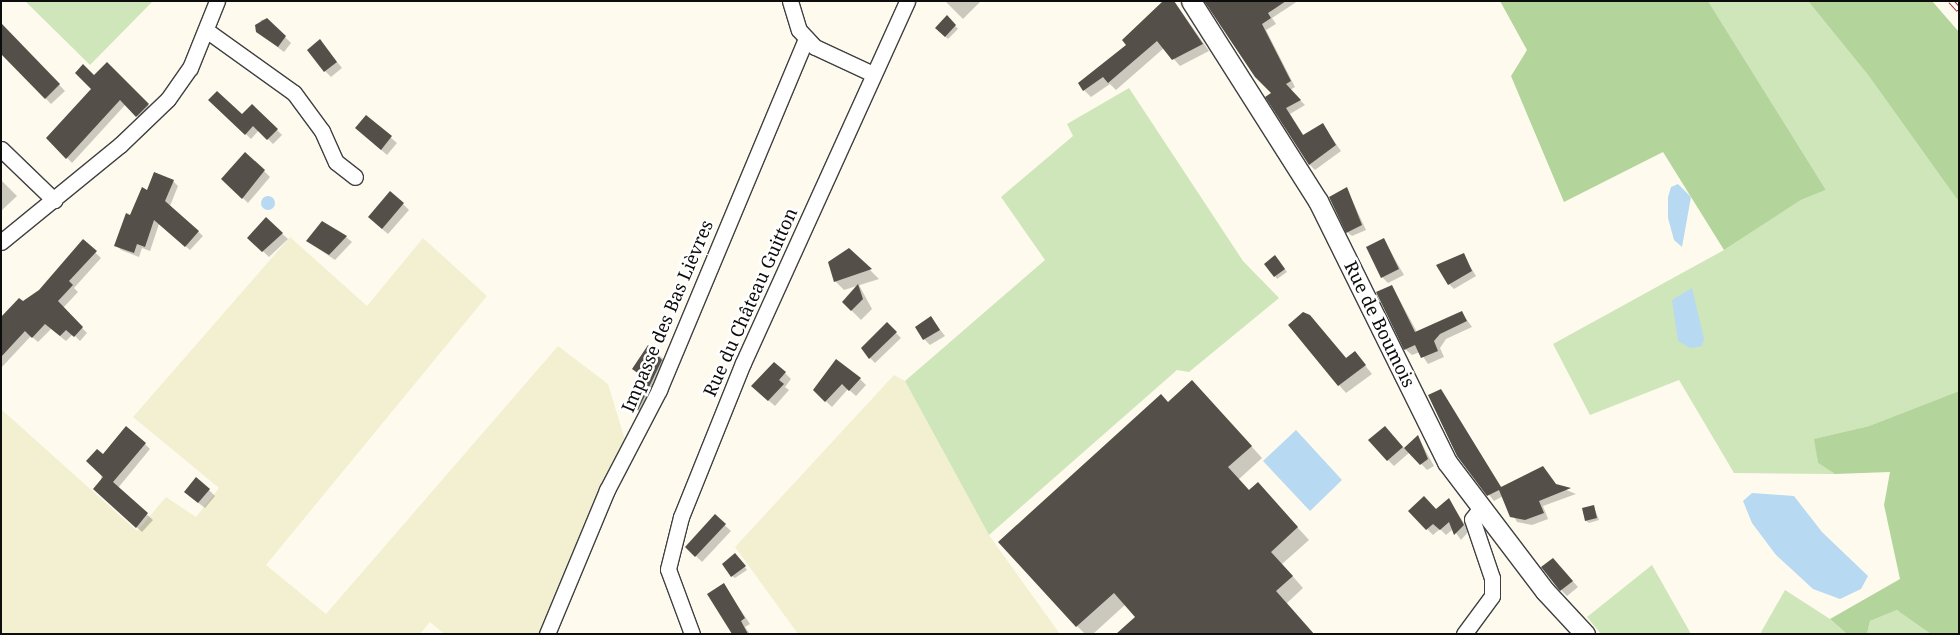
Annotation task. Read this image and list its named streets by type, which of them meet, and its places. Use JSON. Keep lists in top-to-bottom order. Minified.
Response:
{"streets":{"street":["Rue du Château Guitton","Impasse des Bas Lièvres","Rue de Boumois"]}}
